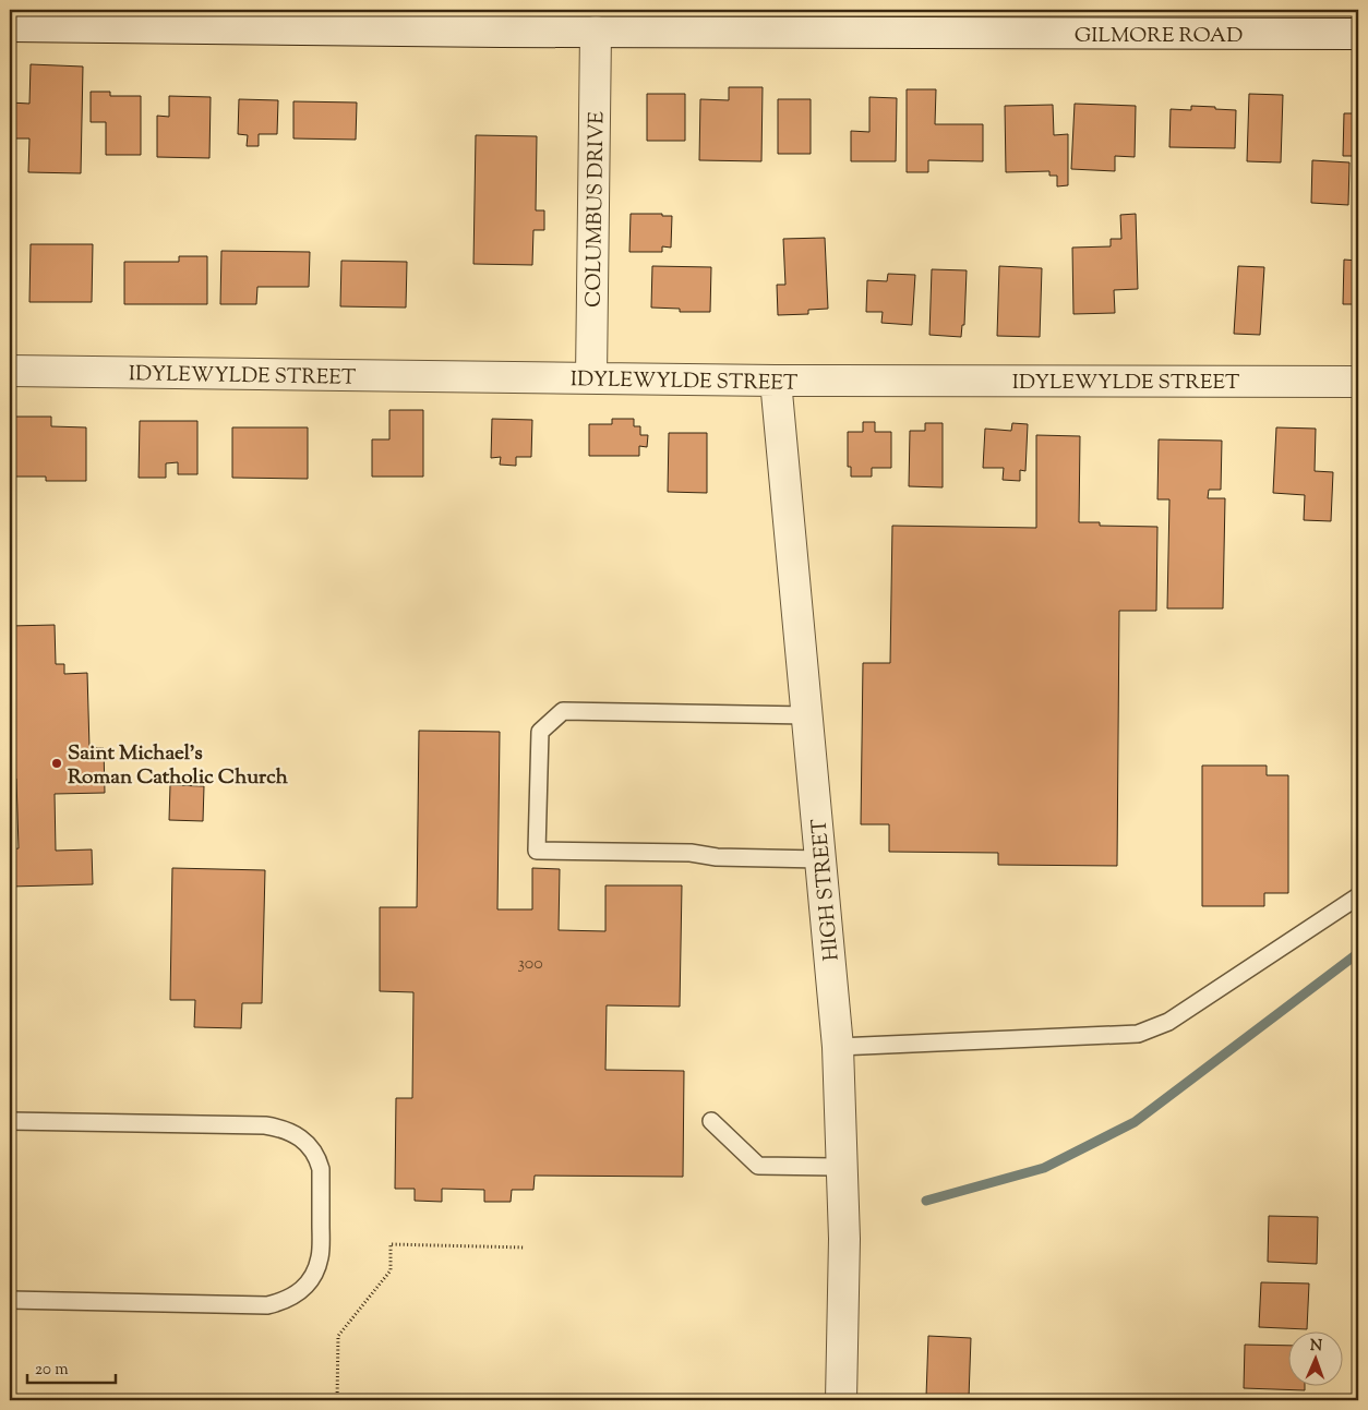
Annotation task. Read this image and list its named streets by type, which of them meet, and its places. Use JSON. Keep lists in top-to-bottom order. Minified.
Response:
{"streets":{"street":["GILMORE ROAD","COLUMBUS DRIVE","IDYLEWYLDE STREET","HIGH STREET"]},"crossings":[["GILMORE ROAD","COLUMBUS DRIVE"],["COLUMBUS DRIVE","IDYLEWYLDE STREET"],["IDYLEWYLDE STREET","HIGH STREET"]],"places":["Saint Michael's Roman Catholic Church"],"house_numbers":["300"],"scale_bar":"20 m","north":"top"}
